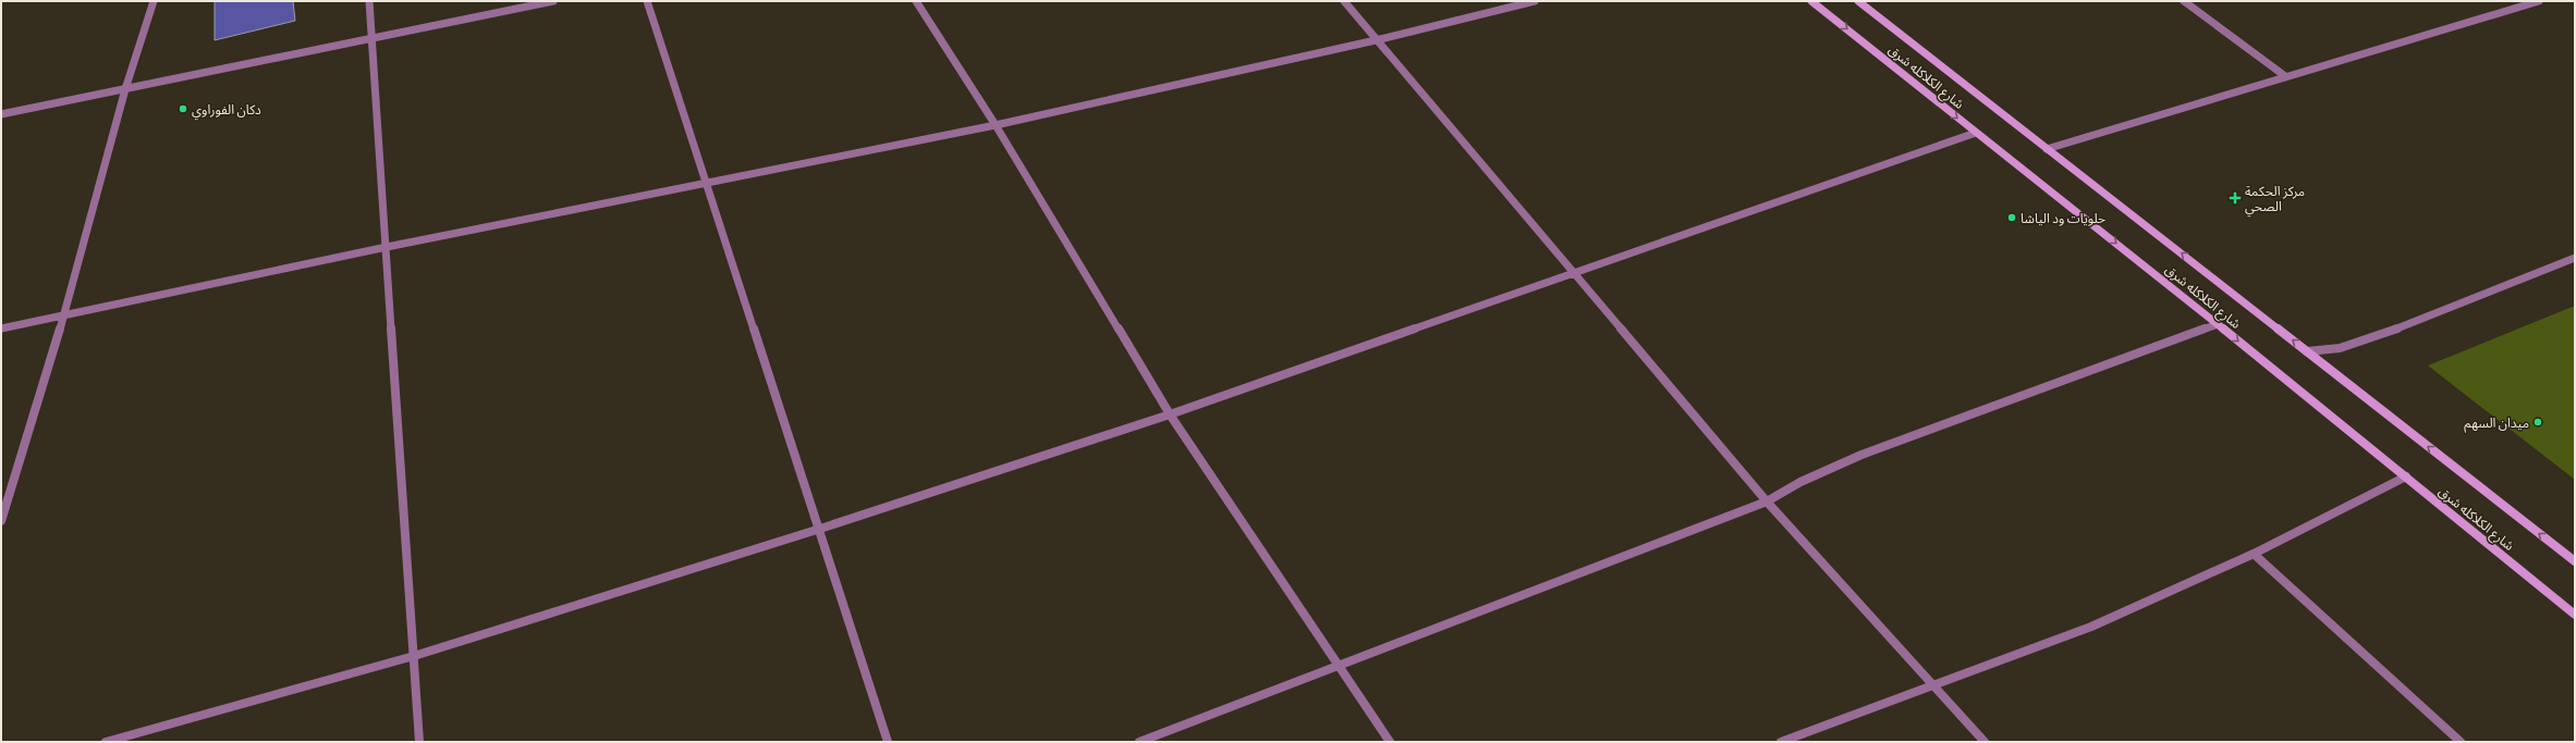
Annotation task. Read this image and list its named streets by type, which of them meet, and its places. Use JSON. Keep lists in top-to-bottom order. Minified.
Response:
{"streets":{"street":["شارع الكلاكله شرق"]},"places":{"other":["دكان الفوراوي","حلويات ود الياشا","ميدان السهم"],"health":["مركز الحكمة الصحي"]}}
